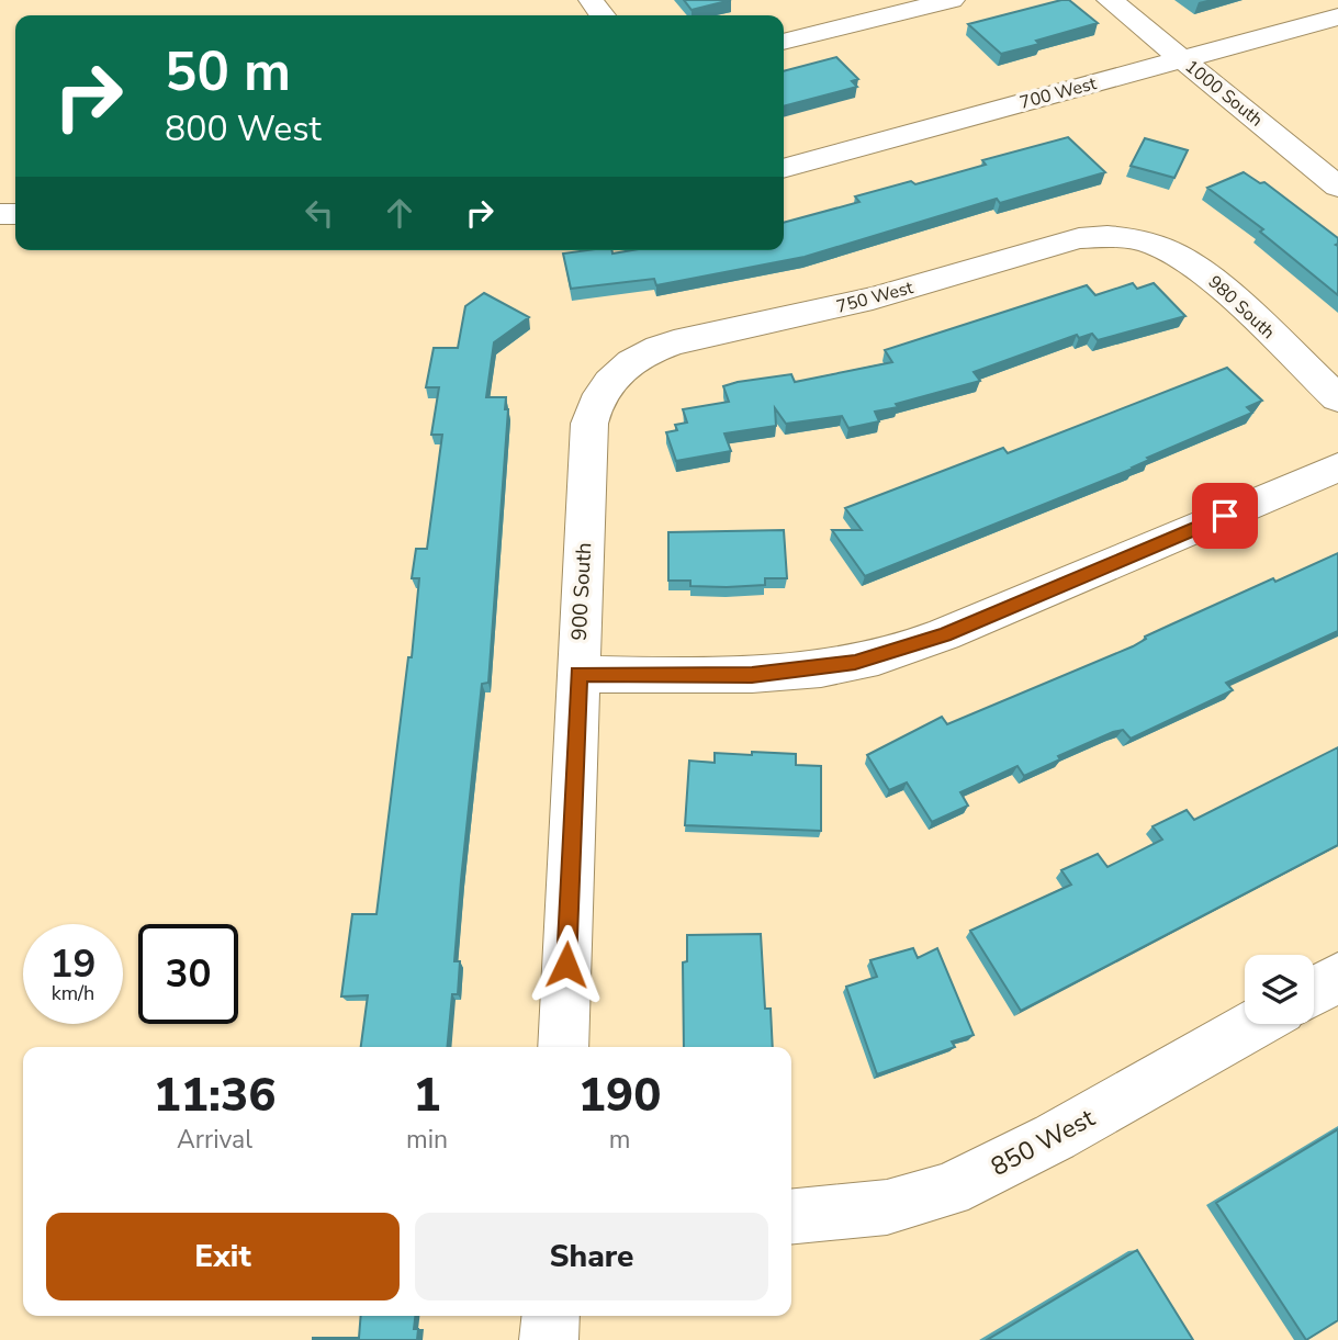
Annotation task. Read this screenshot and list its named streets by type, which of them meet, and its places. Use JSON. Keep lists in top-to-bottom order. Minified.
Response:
{"streets":{"street":["700 West","1000 South","750 West","980 South","900 South","850 West"]},"crossings":[["700 West","1000 South"],["750 West","980 South"],["750 West","900 South"]],"page":{"turn":["50 m","800 West"],"speed":"19 km/h","limit":"30","eta":["11:36","Arrival","1","min","190","m"],"buttons":["Exit","Share"]}}
